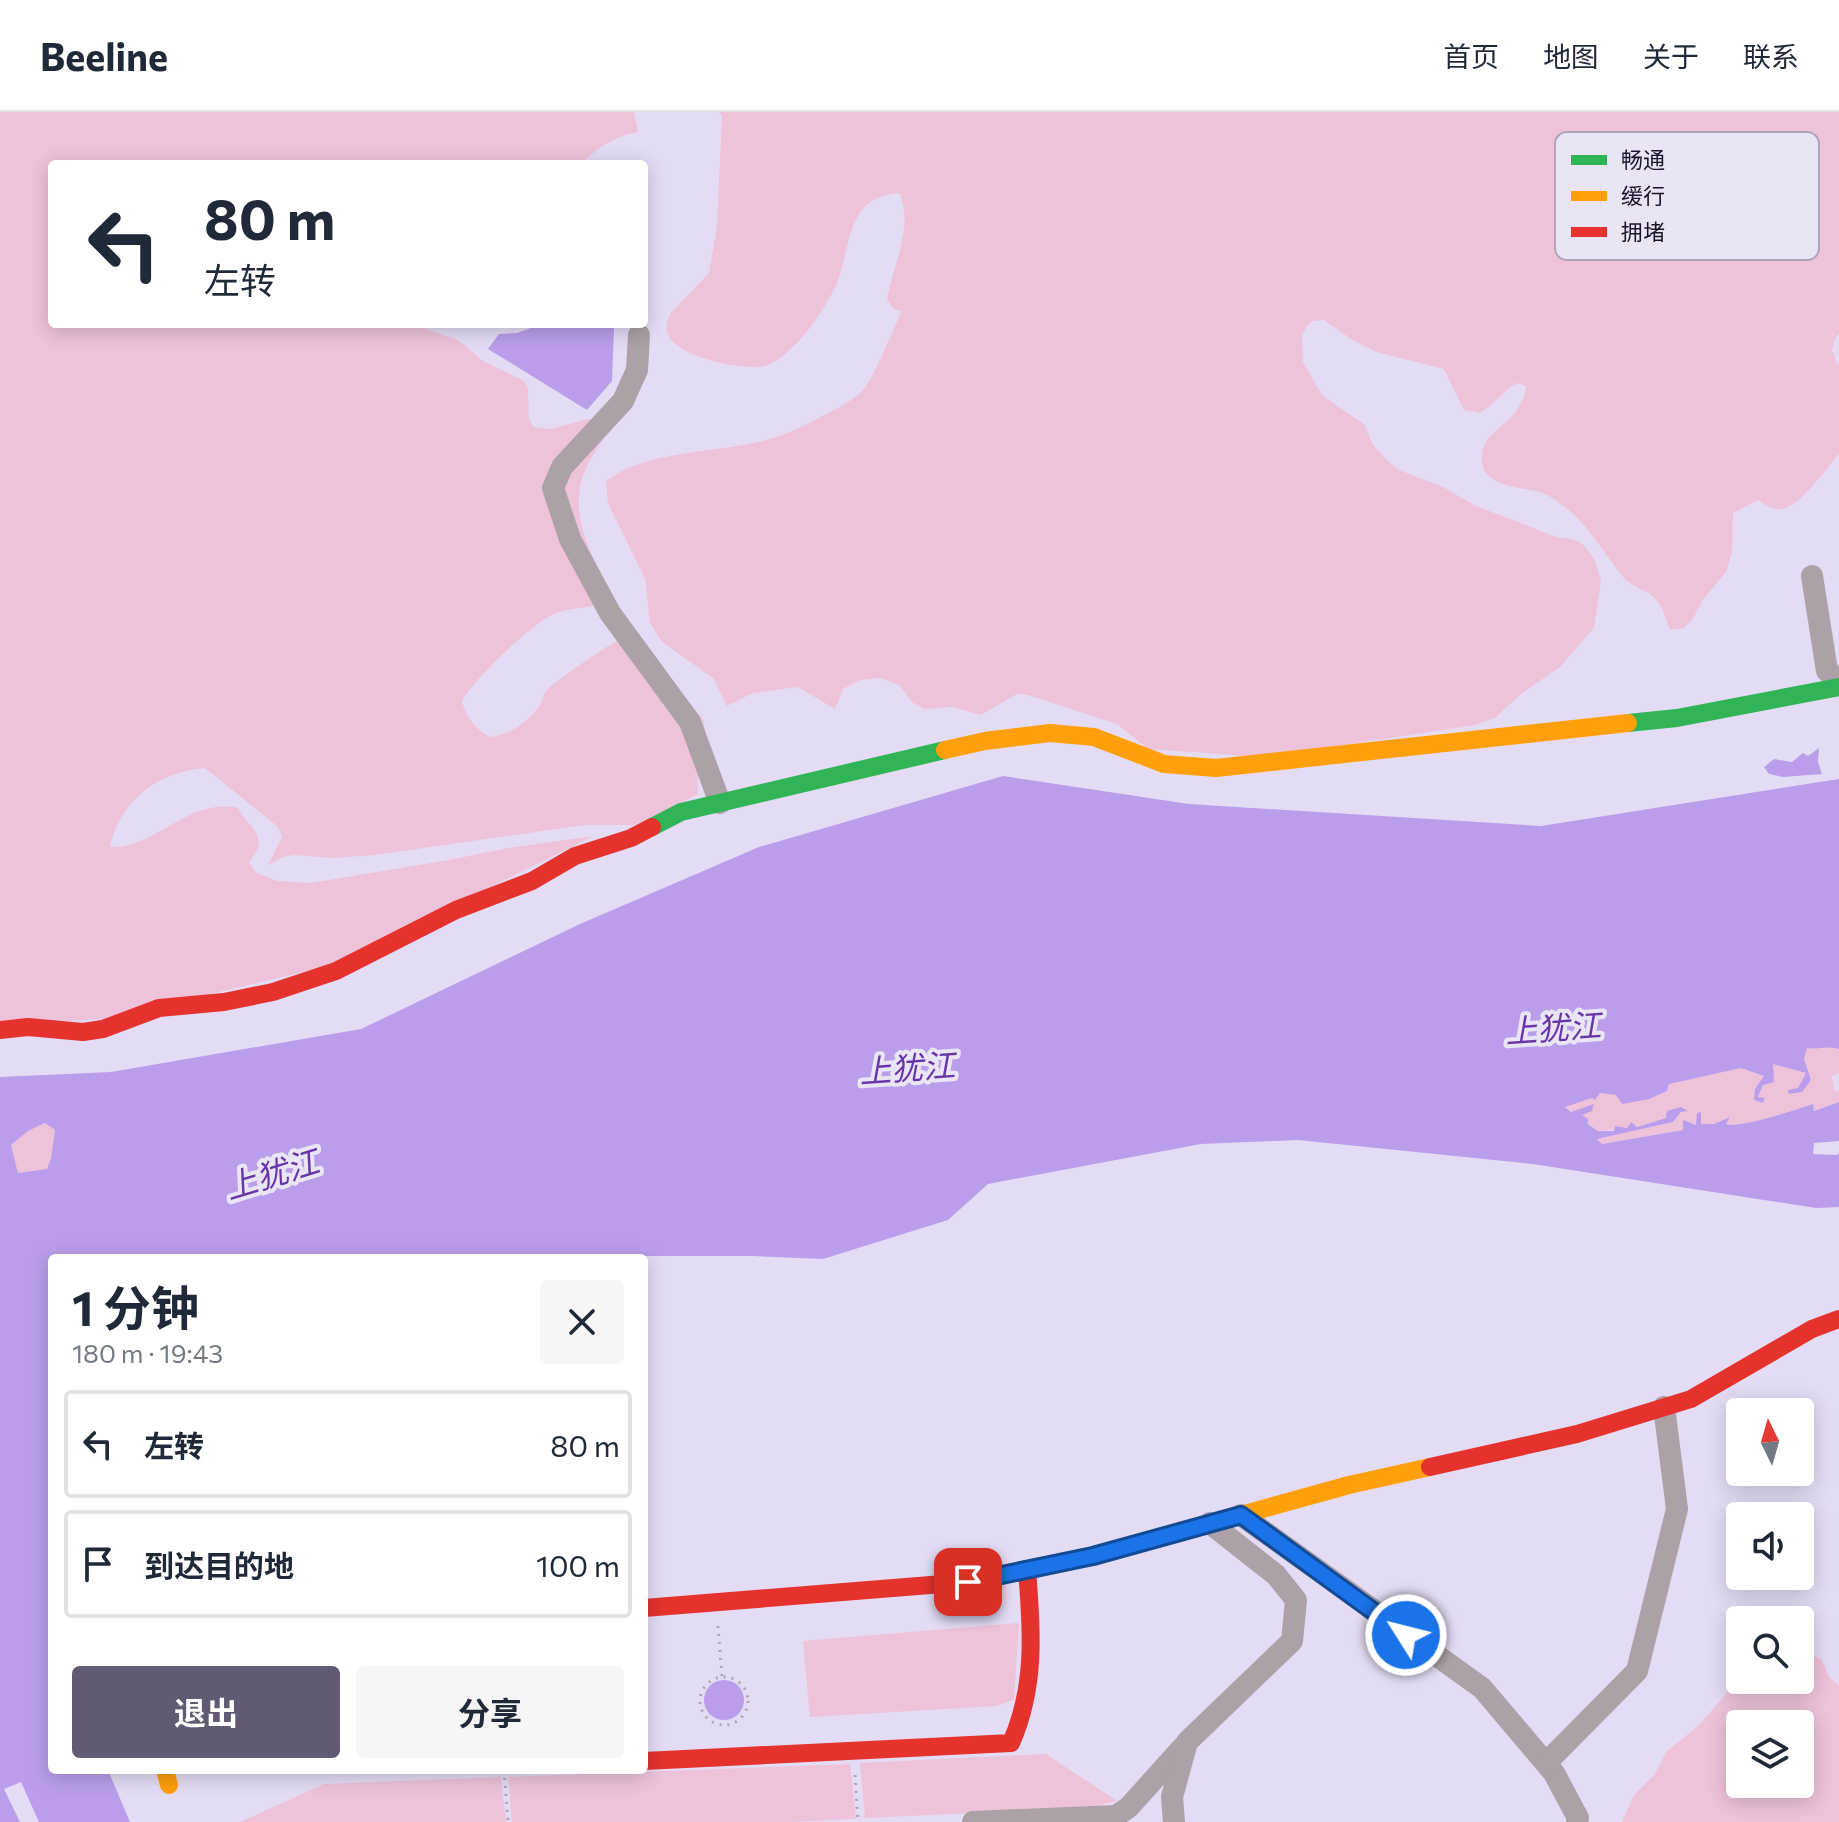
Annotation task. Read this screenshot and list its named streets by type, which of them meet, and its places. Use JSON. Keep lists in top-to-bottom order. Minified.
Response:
{"water":["上犹江"],"legend":["畅通","缓行","拥堵"],"north":"top","page":{"header":"Beeline","nav":["首页","地图","关于","联系"],"turn":["80 m","左转"],"heading":["1 分钟","180 m · 19:43"],"list":[{"name":"左转","value":"80 m"},{"name":"到达目的地","value":"100 m"}],"buttons":["退出","分享"]}}
